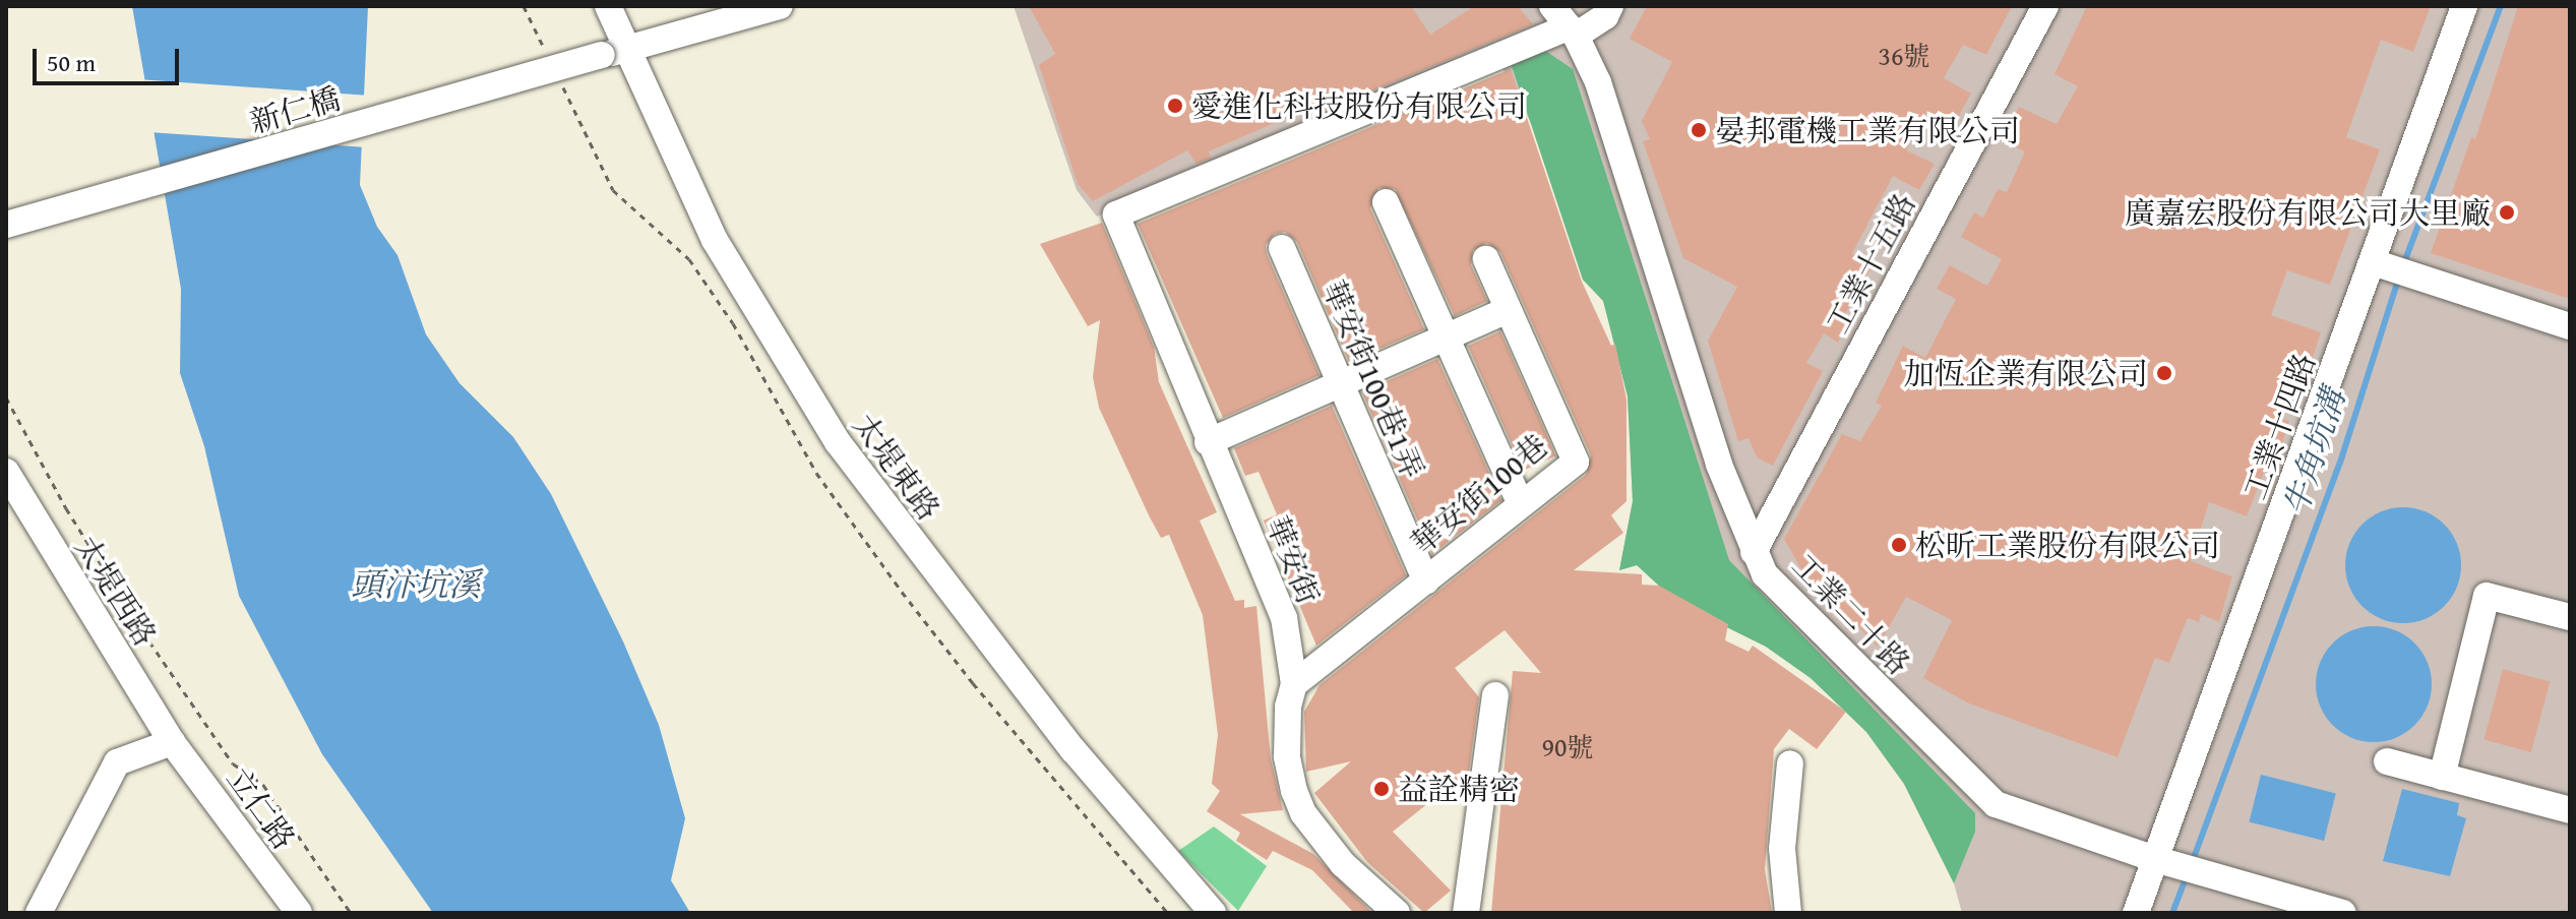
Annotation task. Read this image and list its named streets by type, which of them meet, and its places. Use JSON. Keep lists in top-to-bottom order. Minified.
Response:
{"streets":{"street":["新仁橋","工業十五路","華安街100巷1弄","工業十四路","太堤東路","華安街100巷","華安街","太堤西路","工業二十路","立仁路"]},"crossings":[["新仁橋","太堤東路"],["工業十五路","工業二十路"],["華安街100巷1弄","華安街100巷"],["工業十四路","工業二十路"],["華安街100巷","華安街"],["華安街","工業二十路"],["太堤西路","立仁路"]],"water":["牛角坑溝","頭汴坑溪"],"places":["愛進化科技股份有限公司","晏邦電機工業有限公司","廣嘉宏股份有限公司大里廠","加恆企業有限公司","松昕工業股份有限公司","益詮精密"],"house_numbers":["36號","90號"],"scale_bar":"50 m"}
